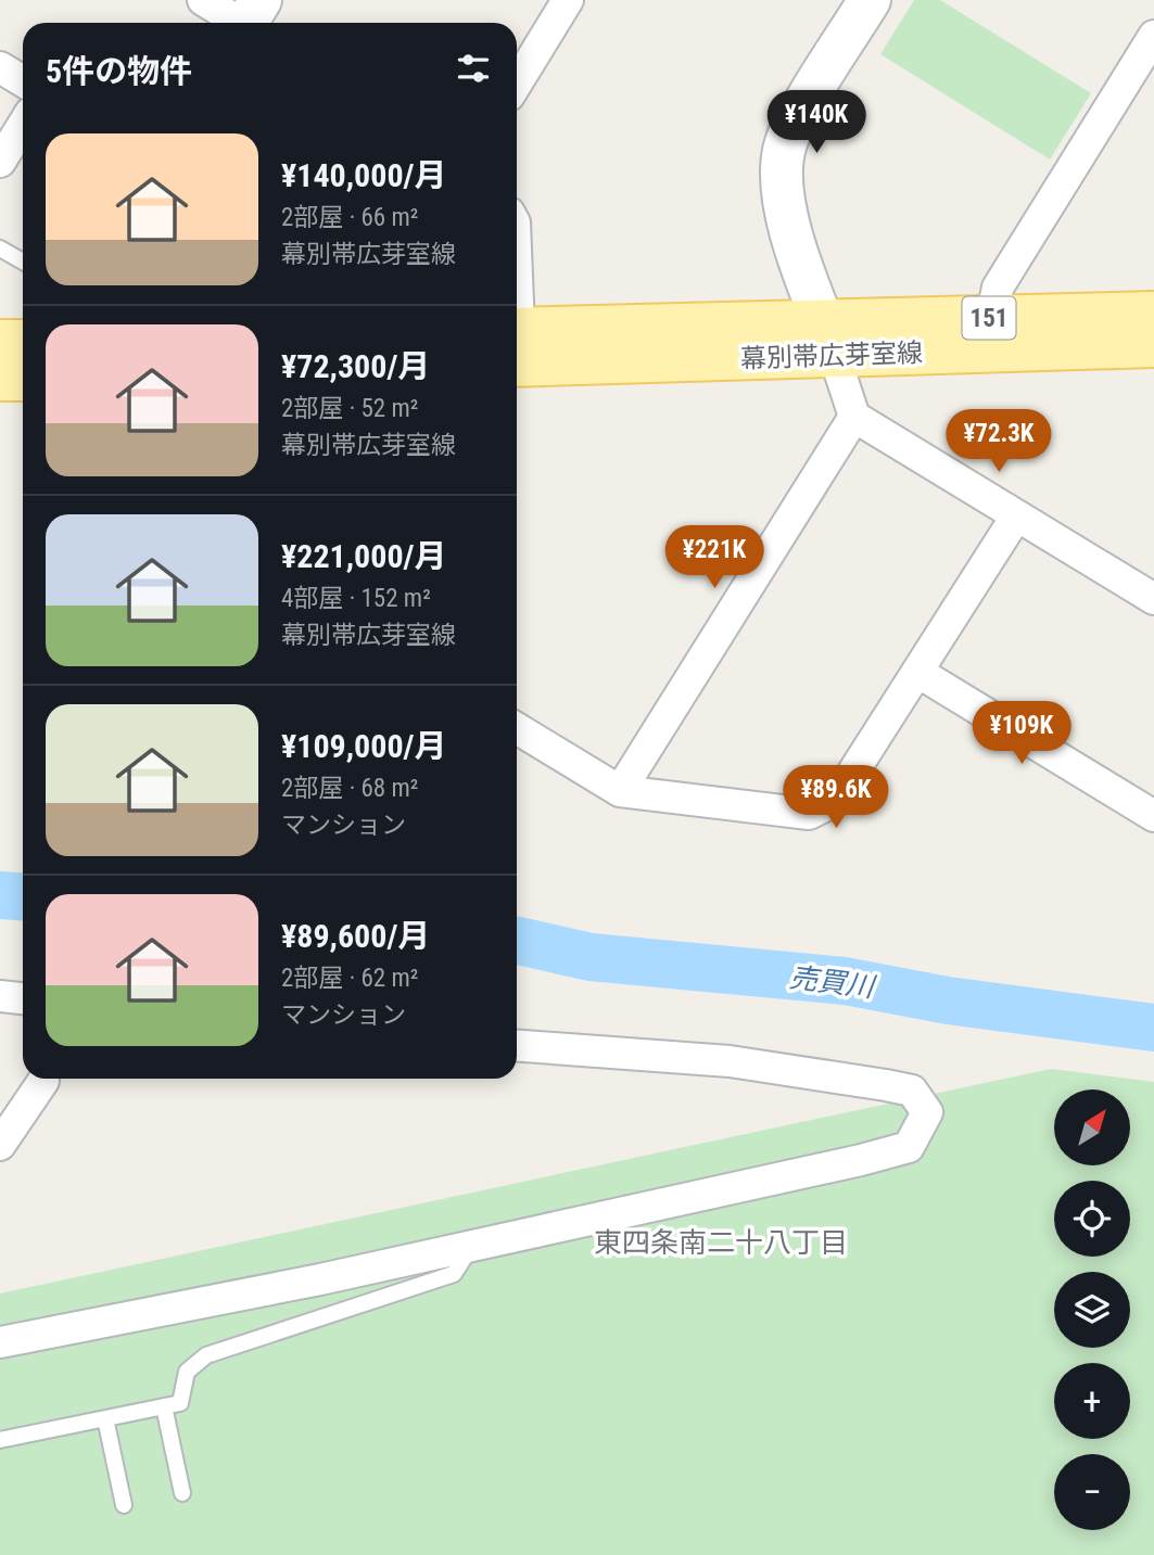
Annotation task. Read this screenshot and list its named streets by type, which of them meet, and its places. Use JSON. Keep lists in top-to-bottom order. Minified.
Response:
{"streets":{"main road":["151","幕別帯広芽室線"]},"districts":["東四条南二十八丁目"],"water":["売買川"],"north":"top right","page":{"heading":"5件の物件","price":["¥140K","¥72.3K","¥221K","¥109K","¥89.6K"],"list":[{"name":"¥140,000/月","note":"2部屋 · 66 m² · 幕別帯広芽室線"},{"name":"¥72,300/月","note":"2部屋 · 52 m² · 幕別帯広芽室線"},{"name":"¥221,000/月","note":"4部屋 · 152 m² · 幕別帯広芽室線"},{"name":"¥109,000/月","note":"2部屋 · 68 m² · マンション"},{"name":"¥89,600/月","note":"2部屋 · 62 m² · マンション"}],"map_buttons":["+","−"]}}
